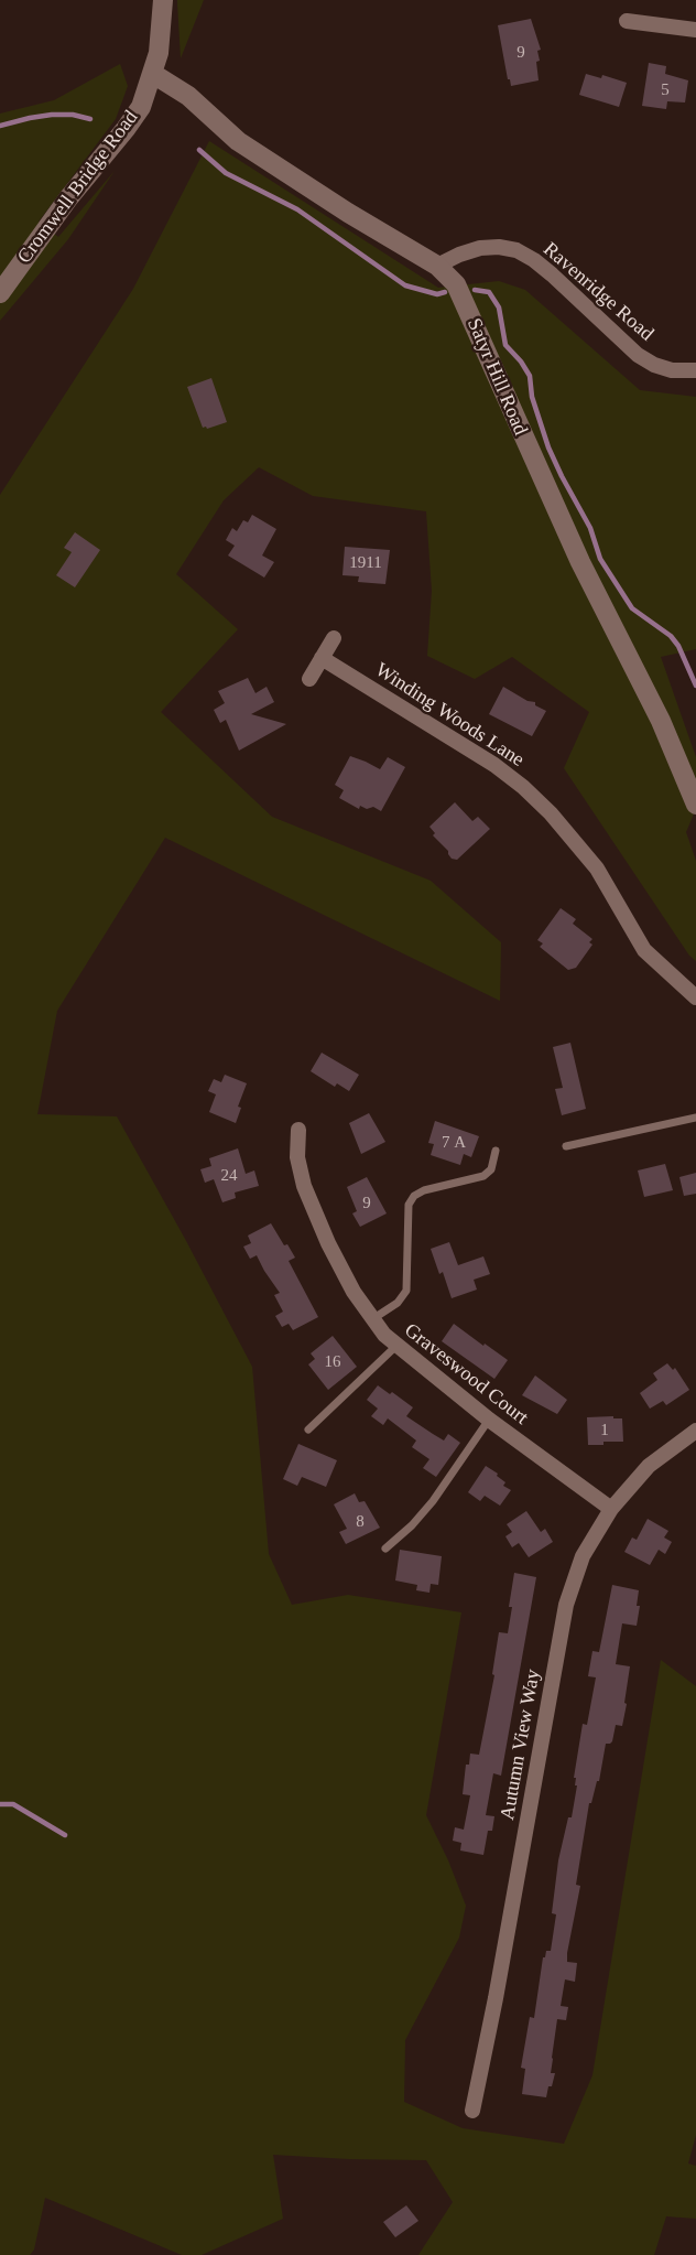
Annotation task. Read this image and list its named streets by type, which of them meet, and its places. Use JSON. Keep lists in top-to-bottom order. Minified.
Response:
{"streets":{"street":["Cromwell Bridge Road","Ravenridge Road","Satyr Hill Road","Winding Woods Lane","Graveswood Court","Autumn View Way"]},"crossings":[["Cromwell Bridge Road","Satyr Hill Road"],["Ravenridge Road","Satyr Hill Road"],["Graveswood Court","Autumn View Way"]],"house_numbers":["9","5","1911","7 A","24","9","16","1","8"]}
